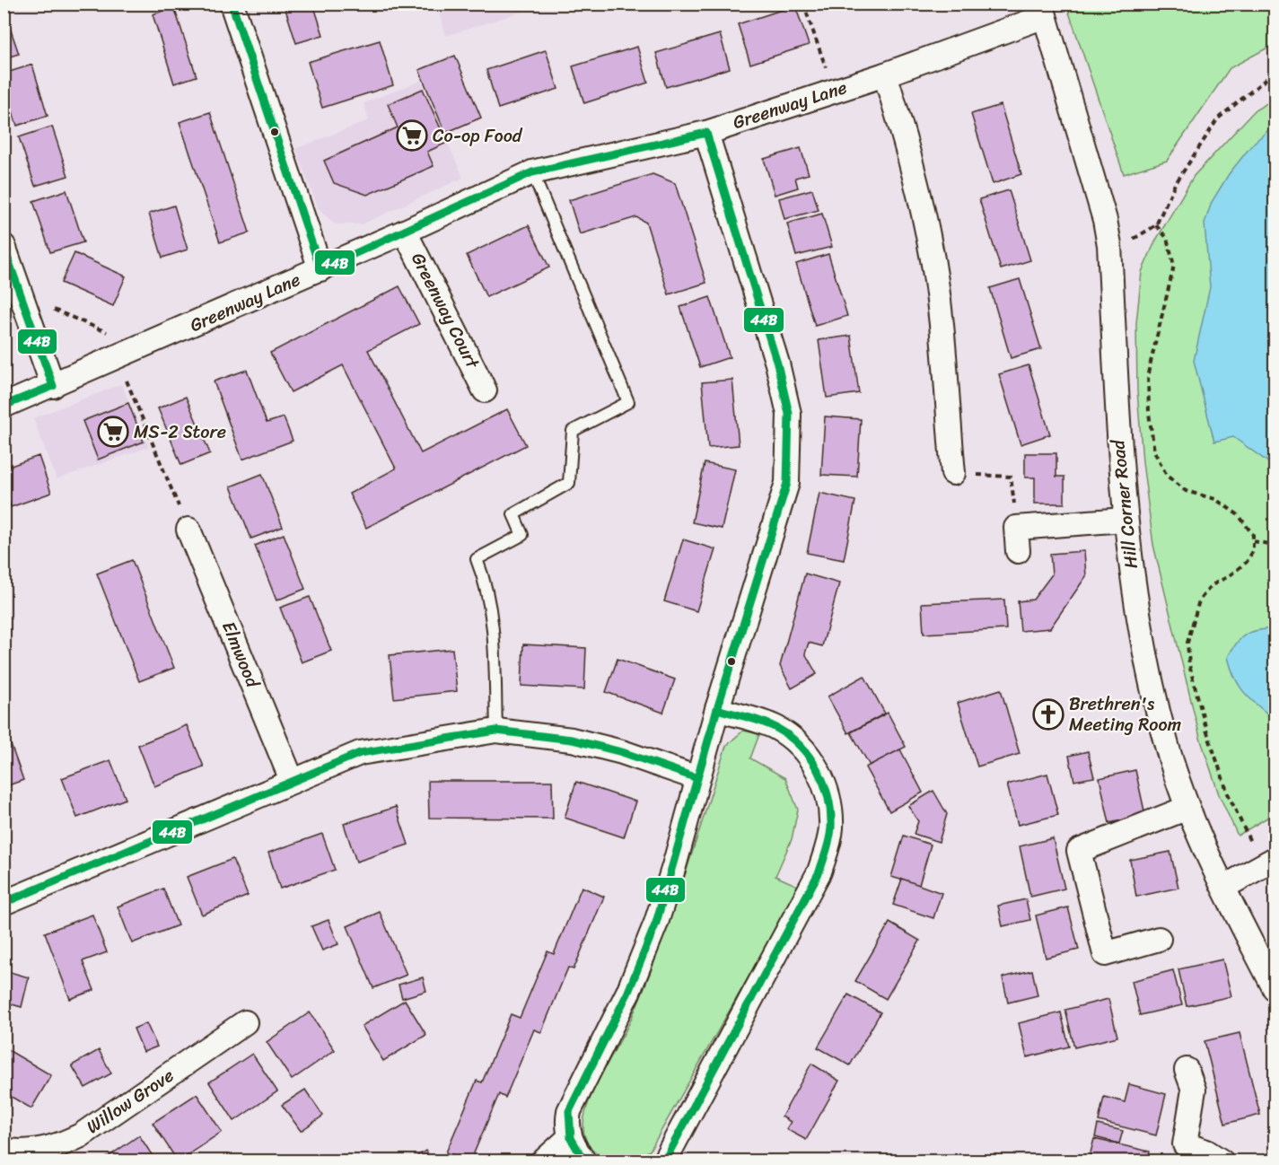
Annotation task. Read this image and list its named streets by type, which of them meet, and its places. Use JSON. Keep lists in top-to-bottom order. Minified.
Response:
{"streets":{"street":["Greenway Lane","Greenway Court","Hill Corner Road","Elmwood","Willow Grove"]},"crossings":[["Greenway Lane","Greenway Court"],["Greenway Lane","Hill Corner Road"]],"places":{"supermarket":["Co-op Food","MS-2 Store"],"church":["Brethren's Meeting Room"]},"lines":["transit line 44B"]}
